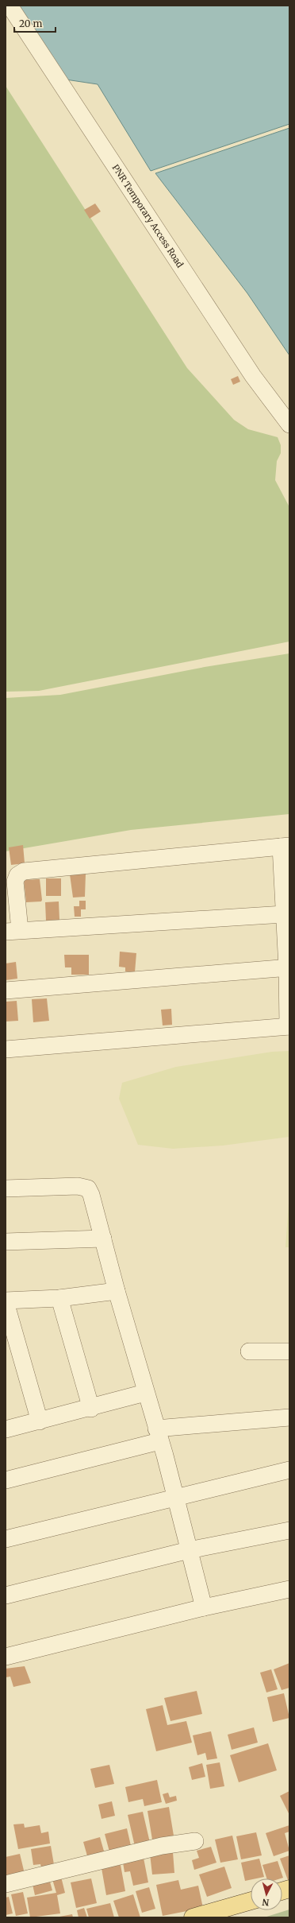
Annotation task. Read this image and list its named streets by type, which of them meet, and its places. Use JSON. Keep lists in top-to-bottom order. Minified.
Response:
{"streets":{"street":["PNR Temporary Access Road"]},"scale_bar":"20 m","north":"bottom"}
